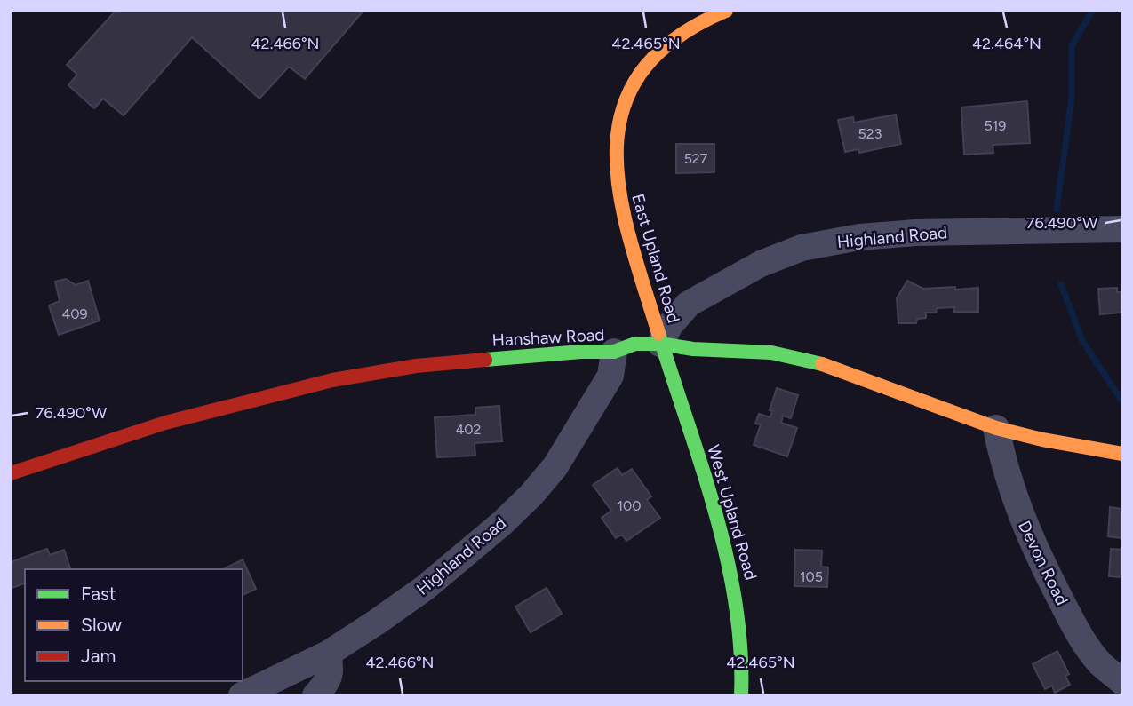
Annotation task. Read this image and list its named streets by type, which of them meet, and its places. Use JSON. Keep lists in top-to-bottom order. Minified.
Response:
{"streets":{"street":["Highland Road","East Upland Road","Hanshaw Road","West Upland Road","Devon Road"]},"crossings":[["Highland Road","East Upland Road"],["Highland Road","Hanshaw Road"],["Highland Road","West Upland Road"],["East Upland Road","Hanshaw Road"],["East Upland Road","West Upland Road"],["Hanshaw Road","West Upland Road"],["Hanshaw Road","Devon Road"]],"house_numbers":["519","523","527","409","402","100","105"],"legend":["Fast","Slow","Jam"],"coordinates":["42.466°N","42.465°N","42.464°N","76.490°W"]}
